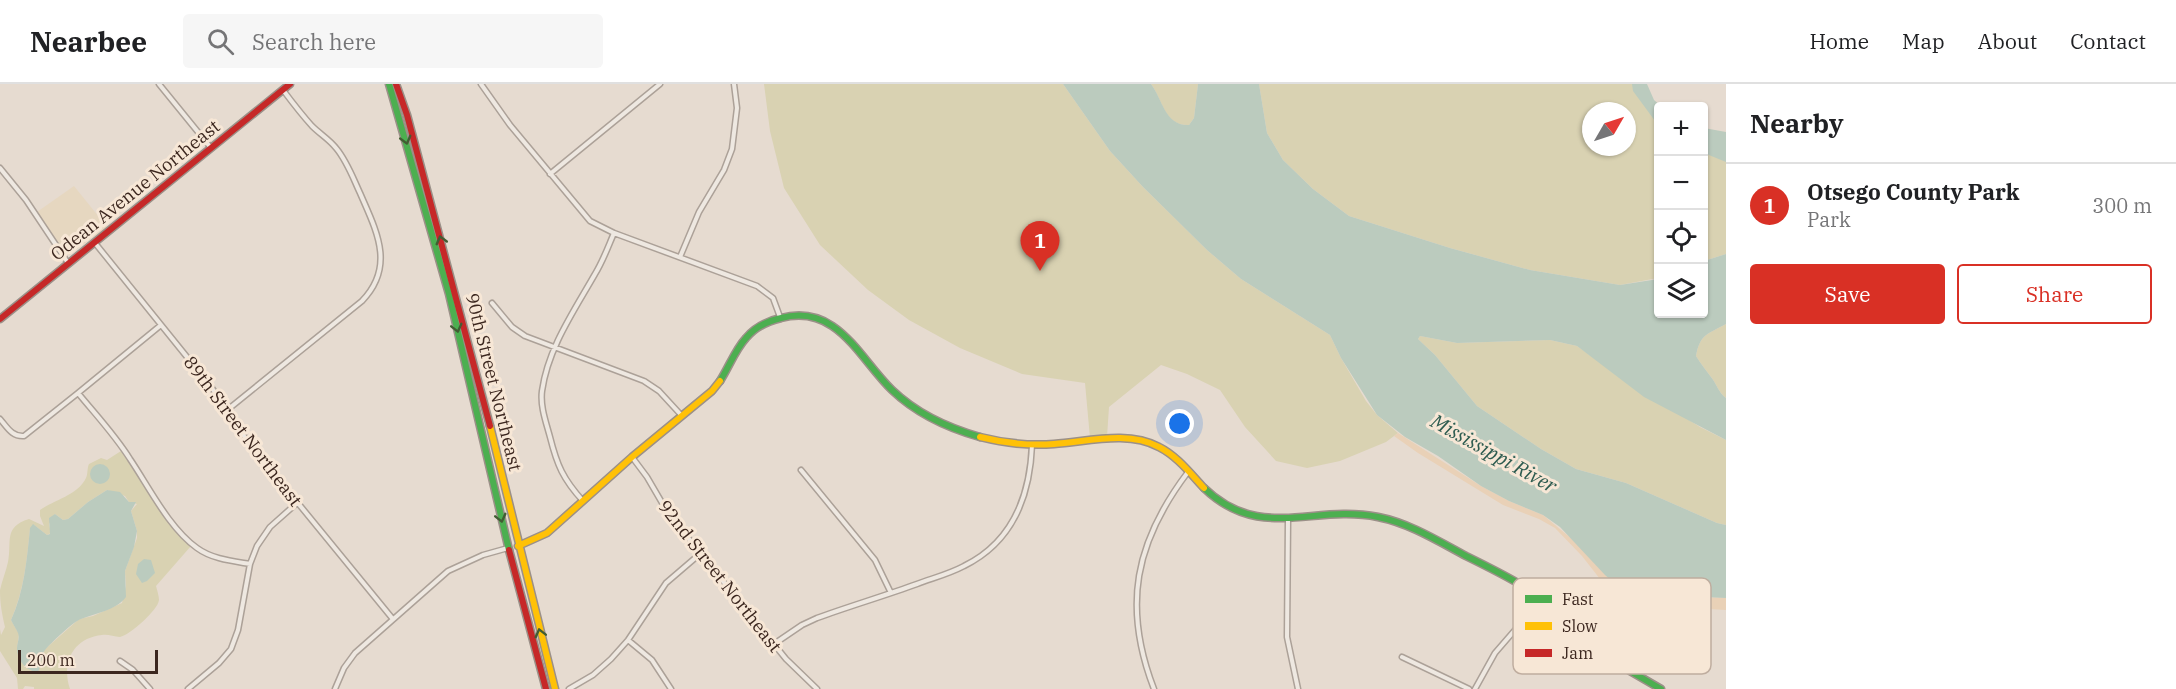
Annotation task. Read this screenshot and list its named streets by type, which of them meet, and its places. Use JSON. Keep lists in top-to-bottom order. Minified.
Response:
{"streets":{"street":["Odean Avenue Northeast","90th Street Northeast","89th Street Northeast","92nd Street Northeast"]},"crossings":[["Odean Avenue Northeast","89th Street Northeast"]],"water":["Mississippi River"],"legend":["Fast","Slow","Jam"],"scale_bar":"200 m","north":"top right","page":{"header":"Nearbee","search":"Search here","nav":["Home","Map","About","Contact"],"heading":"Nearby","map_buttons":["+","−"],"list":[{"mark":"1","name":"Otsego County Park","note":"Park","value":"300 m"}],"pins":"1","buttons":["Save","Share"],"scale":"200 m"}}
